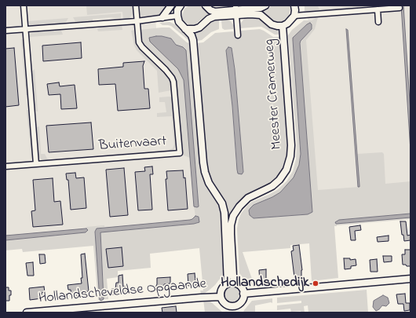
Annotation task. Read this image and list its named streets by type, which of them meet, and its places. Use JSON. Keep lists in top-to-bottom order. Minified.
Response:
{"streets":{"main road":["Meester Cramerweg","Hollandscheveldse Opgaande"],"street":["Buitenvaart"]},"crossings":[["Meester Cramerweg","Hollandscheveldse Opgaande"]],"places":["Hollandschedijk"]}
